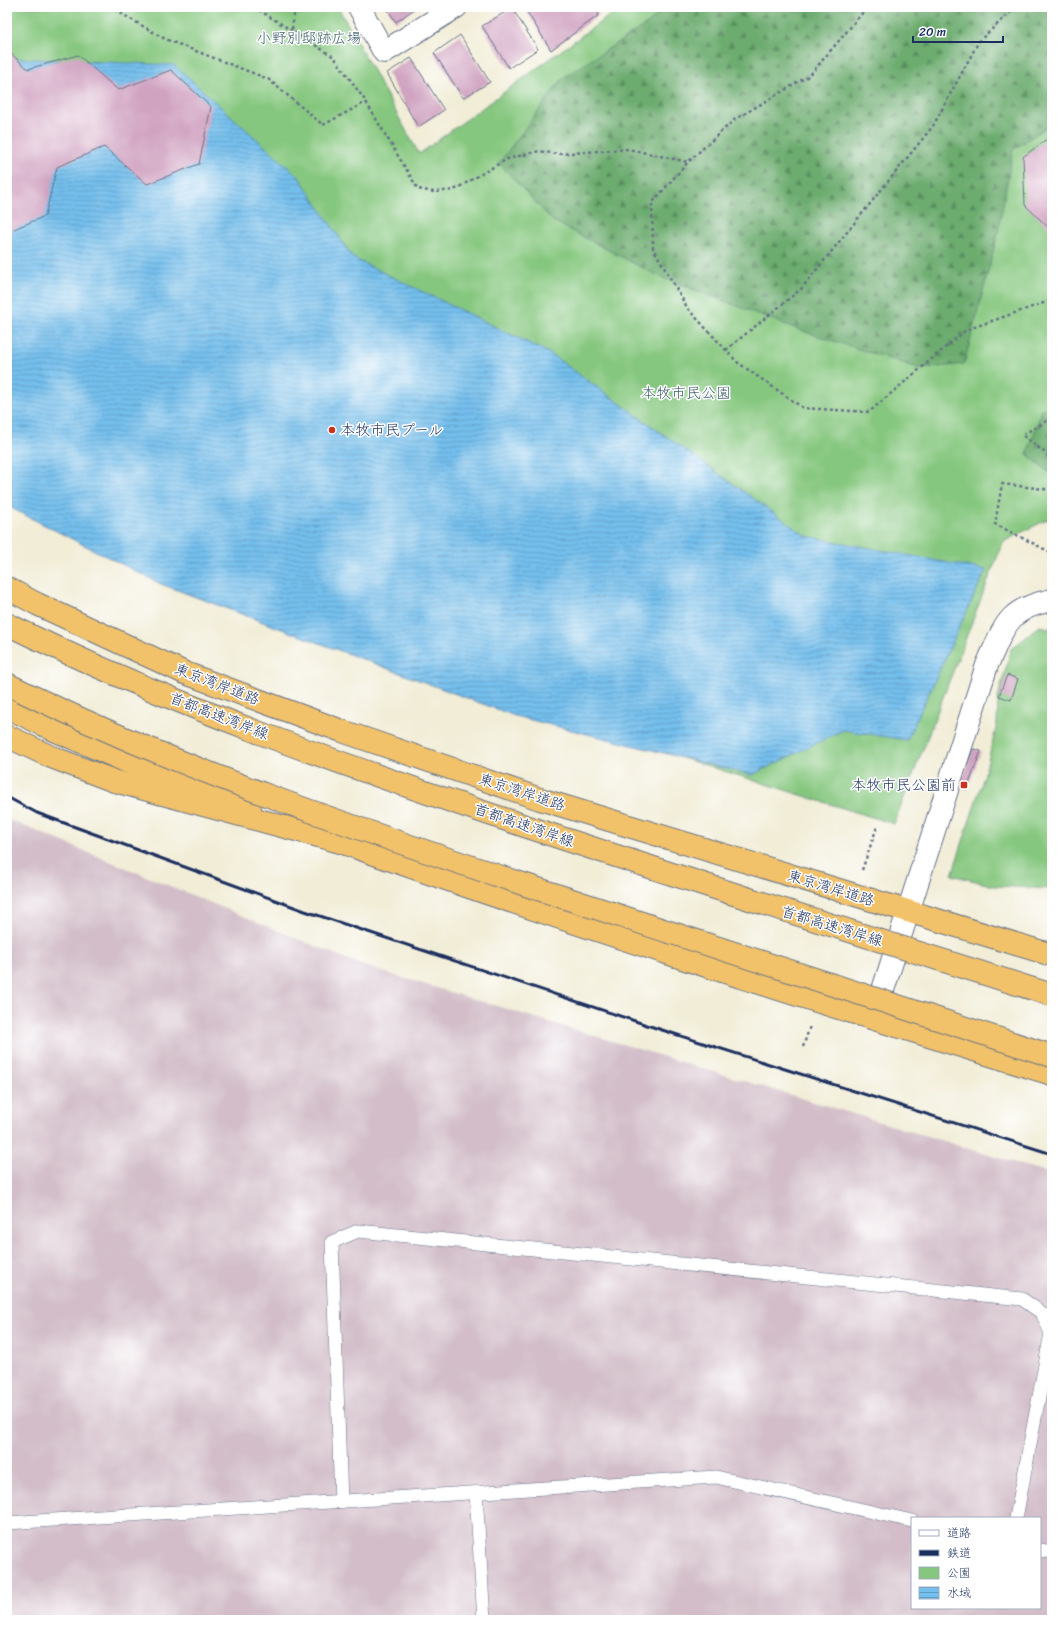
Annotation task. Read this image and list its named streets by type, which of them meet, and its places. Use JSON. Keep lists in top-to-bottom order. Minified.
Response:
{"streets":{"highway":["東京湾岸道路","首都高速湾岸線"]},"parks":["小野別邸跡広場","本牧市民公園"],"places":{"other":["本牧市民プール"],"transit":["本牧市民公園前"]},"legend":["道路","鉄道","公園","水域"],"scale_bar":"20 m"}
